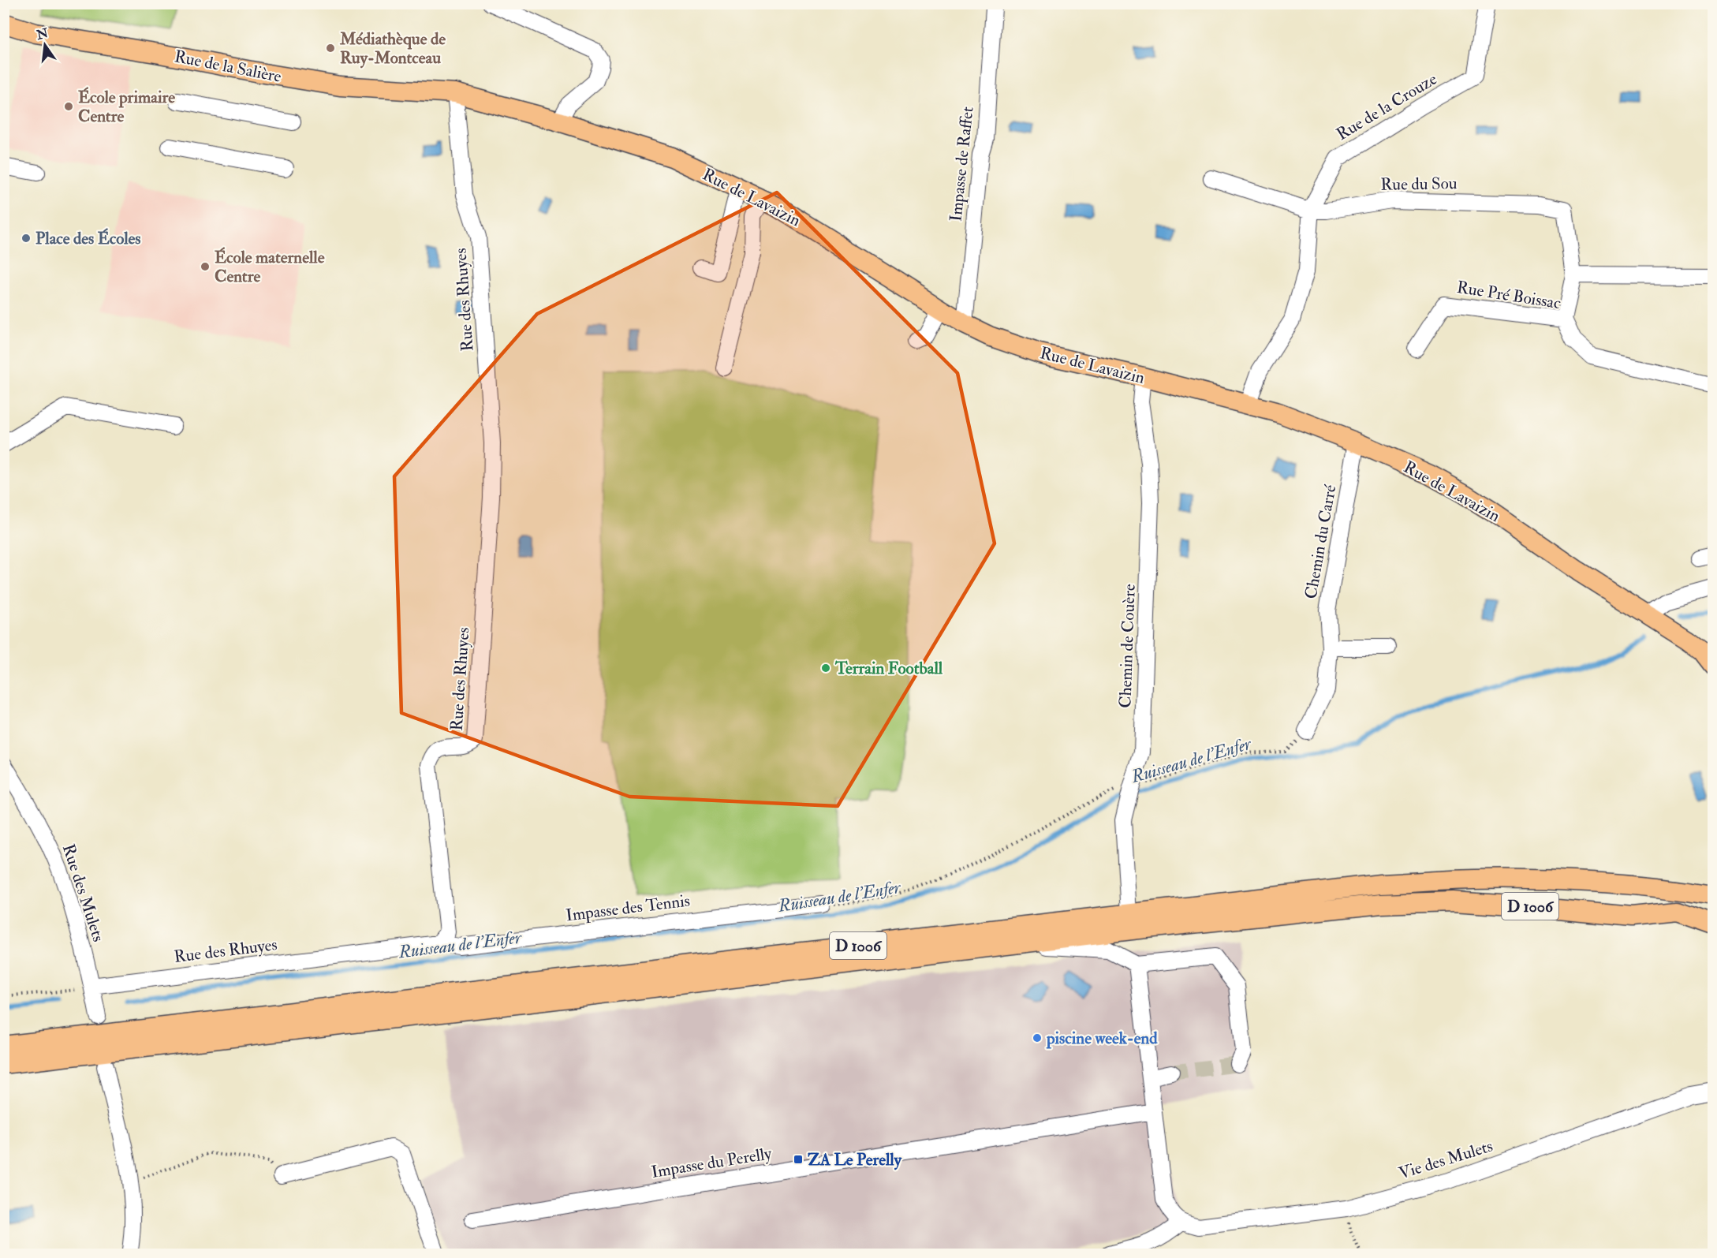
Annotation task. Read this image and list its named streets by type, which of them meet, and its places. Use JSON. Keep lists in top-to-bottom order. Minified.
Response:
{"streets":{"main road":["Rue de la Salière","Rue de Lavaizin","D 1006"],"street":["Rue de la Crouze","Impasse de Raffet","Rue du Sou","Rue Pré Boissac","Rue des Rhuyes","Chemin du Carré","Chemin de Couère","Rue des Mulets","Impasse des Tennis","Vie des Mulets","Impasse du Perelly"]},"crossings":[["Rue de la Salière","Rue de Lavaizin"],["Rue de la Salière","Rue des Rhuyes"],["Rue de la Crouze","Rue du Sou"],["Rue de la Crouze","Rue de Lavaizin"],["Impasse de Raffet","Rue de Lavaizin"],["Rue du Sou","Rue Pré Boissac"],["Rue de Lavaizin","Rue des Rhuyes"],["Rue de Lavaizin","Chemin du Carré"],["Rue de Lavaizin","Chemin de Couère"],["Rue des Rhuyes","Rue des Mulets"],["Rue des Rhuyes","Impasse des Tennis"],["Chemin de Couère","D 1006"]],"water":["Ruisseau de l'Enfer"],"places":{"other":["Médiathèque de Ruy-Montceau","École primaire Centre","Place des Écoles","École maternelle Centre","Terrain Football","piscine week-end"],"transit":["ZA Le Perelly"]},"north":"top"}
